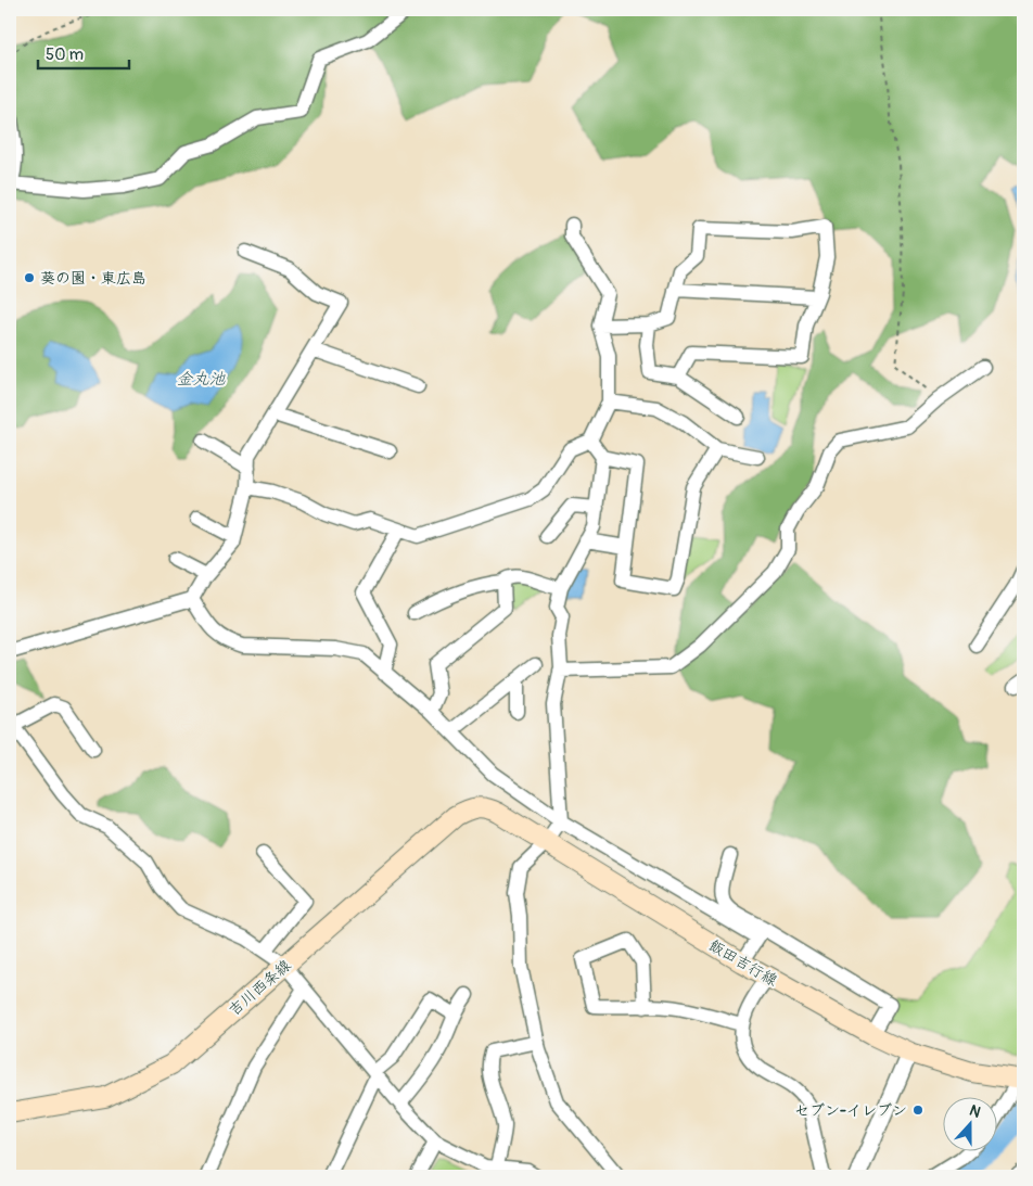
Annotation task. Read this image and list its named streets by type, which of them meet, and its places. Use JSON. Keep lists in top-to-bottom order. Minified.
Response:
{"streets":{"main road":["飯田吉行線","吉川西条線"]},"crossings":[["飯田吉行線","吉川西条線"]],"water":["金丸池"],"places":["葵の園・東広島","セブン-イレブン"],"scale_bar":"50 m","north":"top"}
